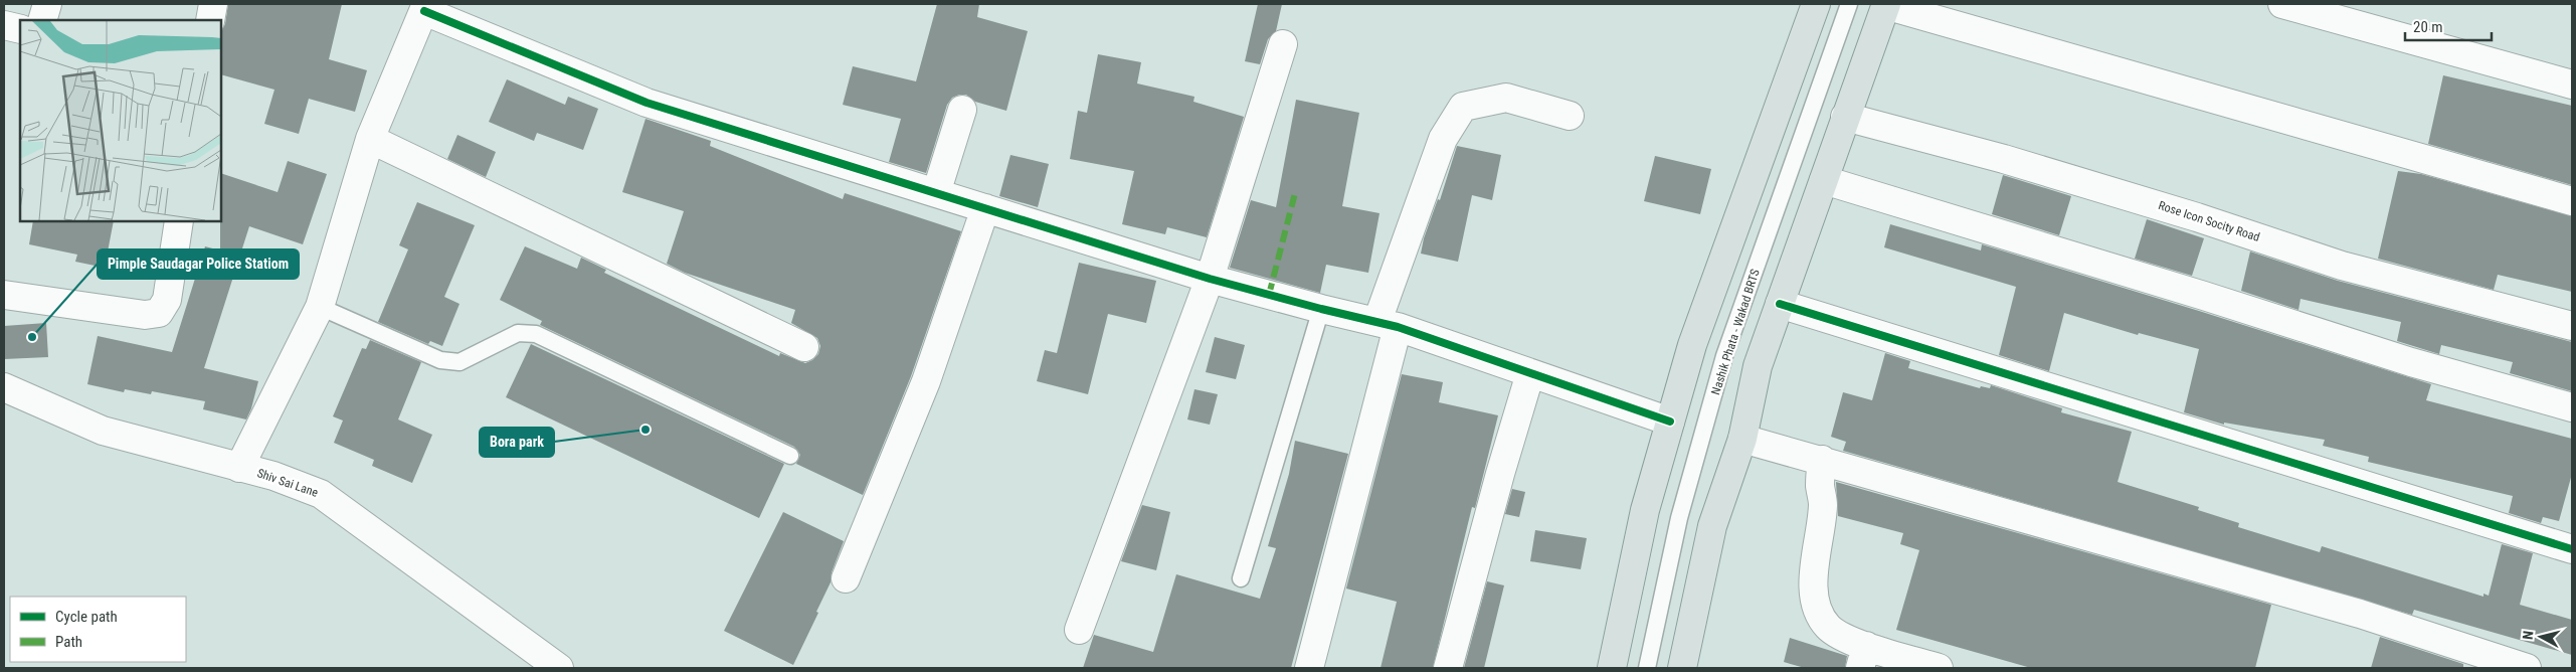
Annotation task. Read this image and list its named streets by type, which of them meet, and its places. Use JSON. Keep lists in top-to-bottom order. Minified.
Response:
{"streets":{"street":["Rose Icon Socity Road","Shiv Sai Lane"],"lane":["Nashik Phata - Wakad BRTS"]},"places":["Pimple Saudagar Police Statiom","Bora park"],"legend":["Cycle path","Path"],"scale_bar":"20 m","north":"left"}
